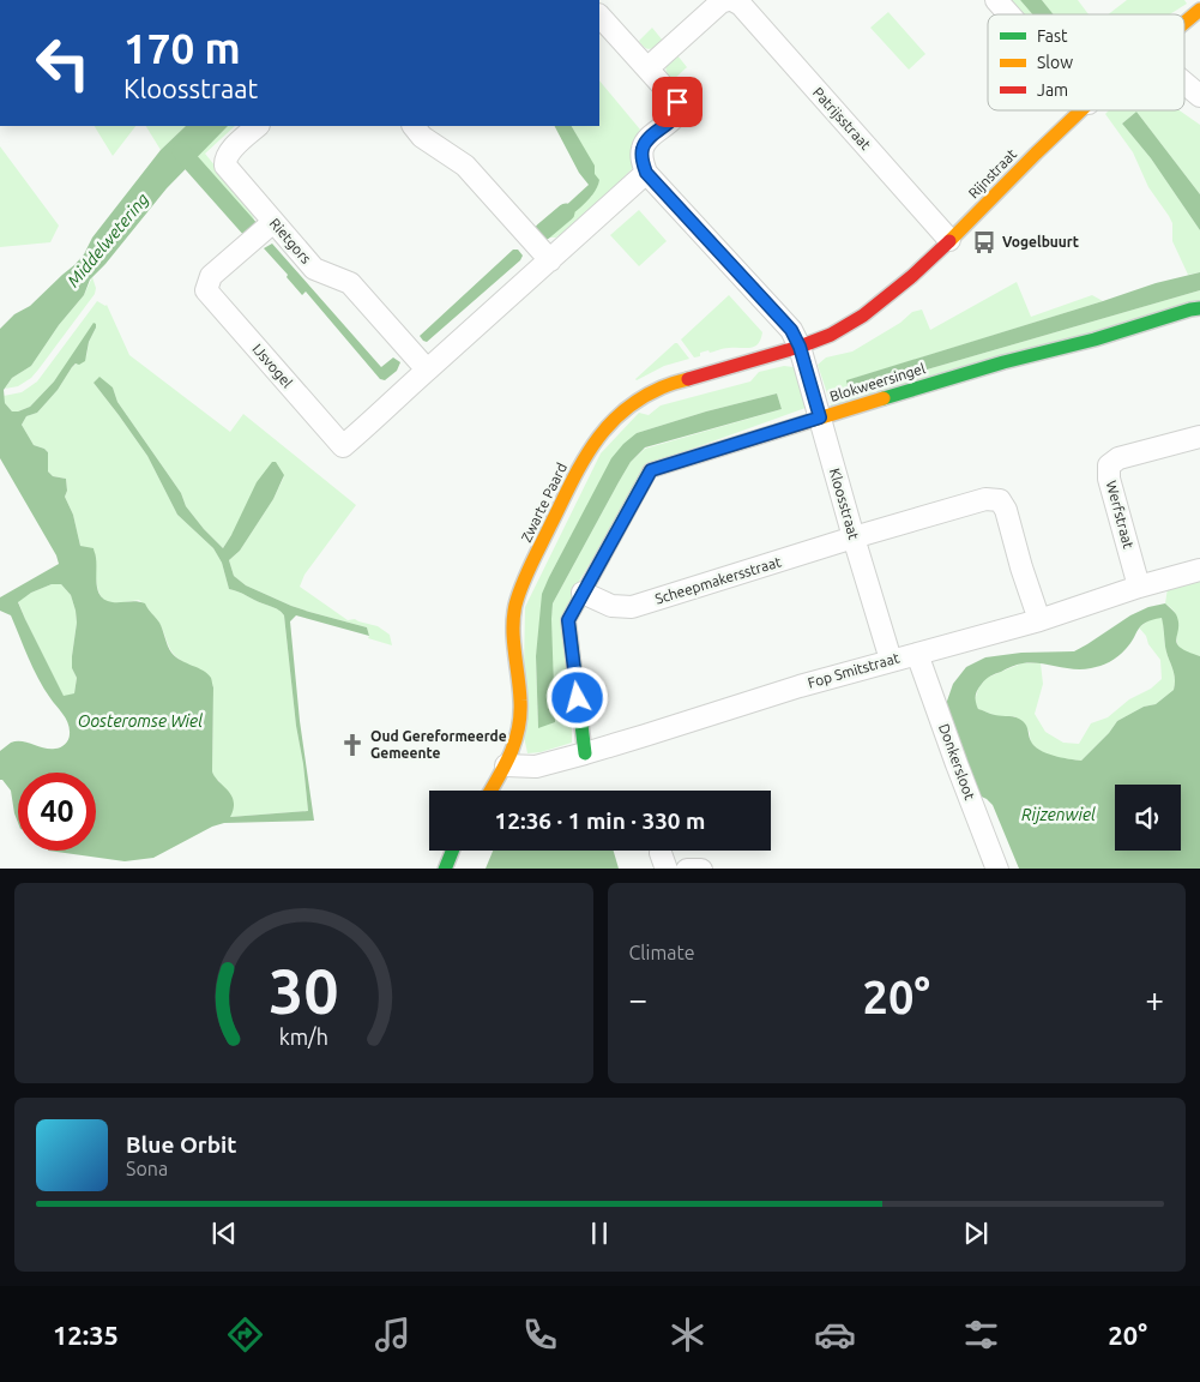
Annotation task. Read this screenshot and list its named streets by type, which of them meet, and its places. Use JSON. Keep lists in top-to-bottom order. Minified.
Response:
{"streets":{"street":["Patrijsstraat","Rijnstraat","Rietgors","IJsvogel","Blokweersingel","Zwarte Paard","Kloosstraat","Werfstraat","Scheepmakersstraat","Fop Smitstraat","Donkersloot"]},"crossings":[["Patrijsstraat","Rijnstraat"],["Rijnstraat","Zwarte Paard"],["Rijnstraat","Kloosstraat"],["Rietgors","IJsvogel"],["Blokweersingel","Kloosstraat"],["Blokweersingel","Scheepmakersstraat"],["Blokweersingel","Fop Smitstraat"],["Zwarte Paard","Kloosstraat"],["Zwarte Paard","Fop Smitstraat"],["Kloosstraat","Scheepmakersstraat"],["Kloosstraat","Fop Smitstraat"],["Werfstraat","Fop Smitstraat"],["Scheepmakersstraat","Fop Smitstraat"],["Fop Smitstraat","Donkersloot"]],"water":["Middelwetering","Oosteromse Wiel","Rijzenwiel"],"places":{"bus stop":["Vogelbuurt"],"church":["Oud Gereformeerde Gemeente"]},"legend":["Fast","Slow","Jam"],"page":{"turn":["170 m","Kloosstraat"],"limit":"40","trip":"12:36 · 1 min · 330 m","tile":"Climate","heat":["−","20°","+"],"song":["Blue Orbit","Sona"],"tabs":["12:35","20°"],"gauge":["30","km/h"]}}
